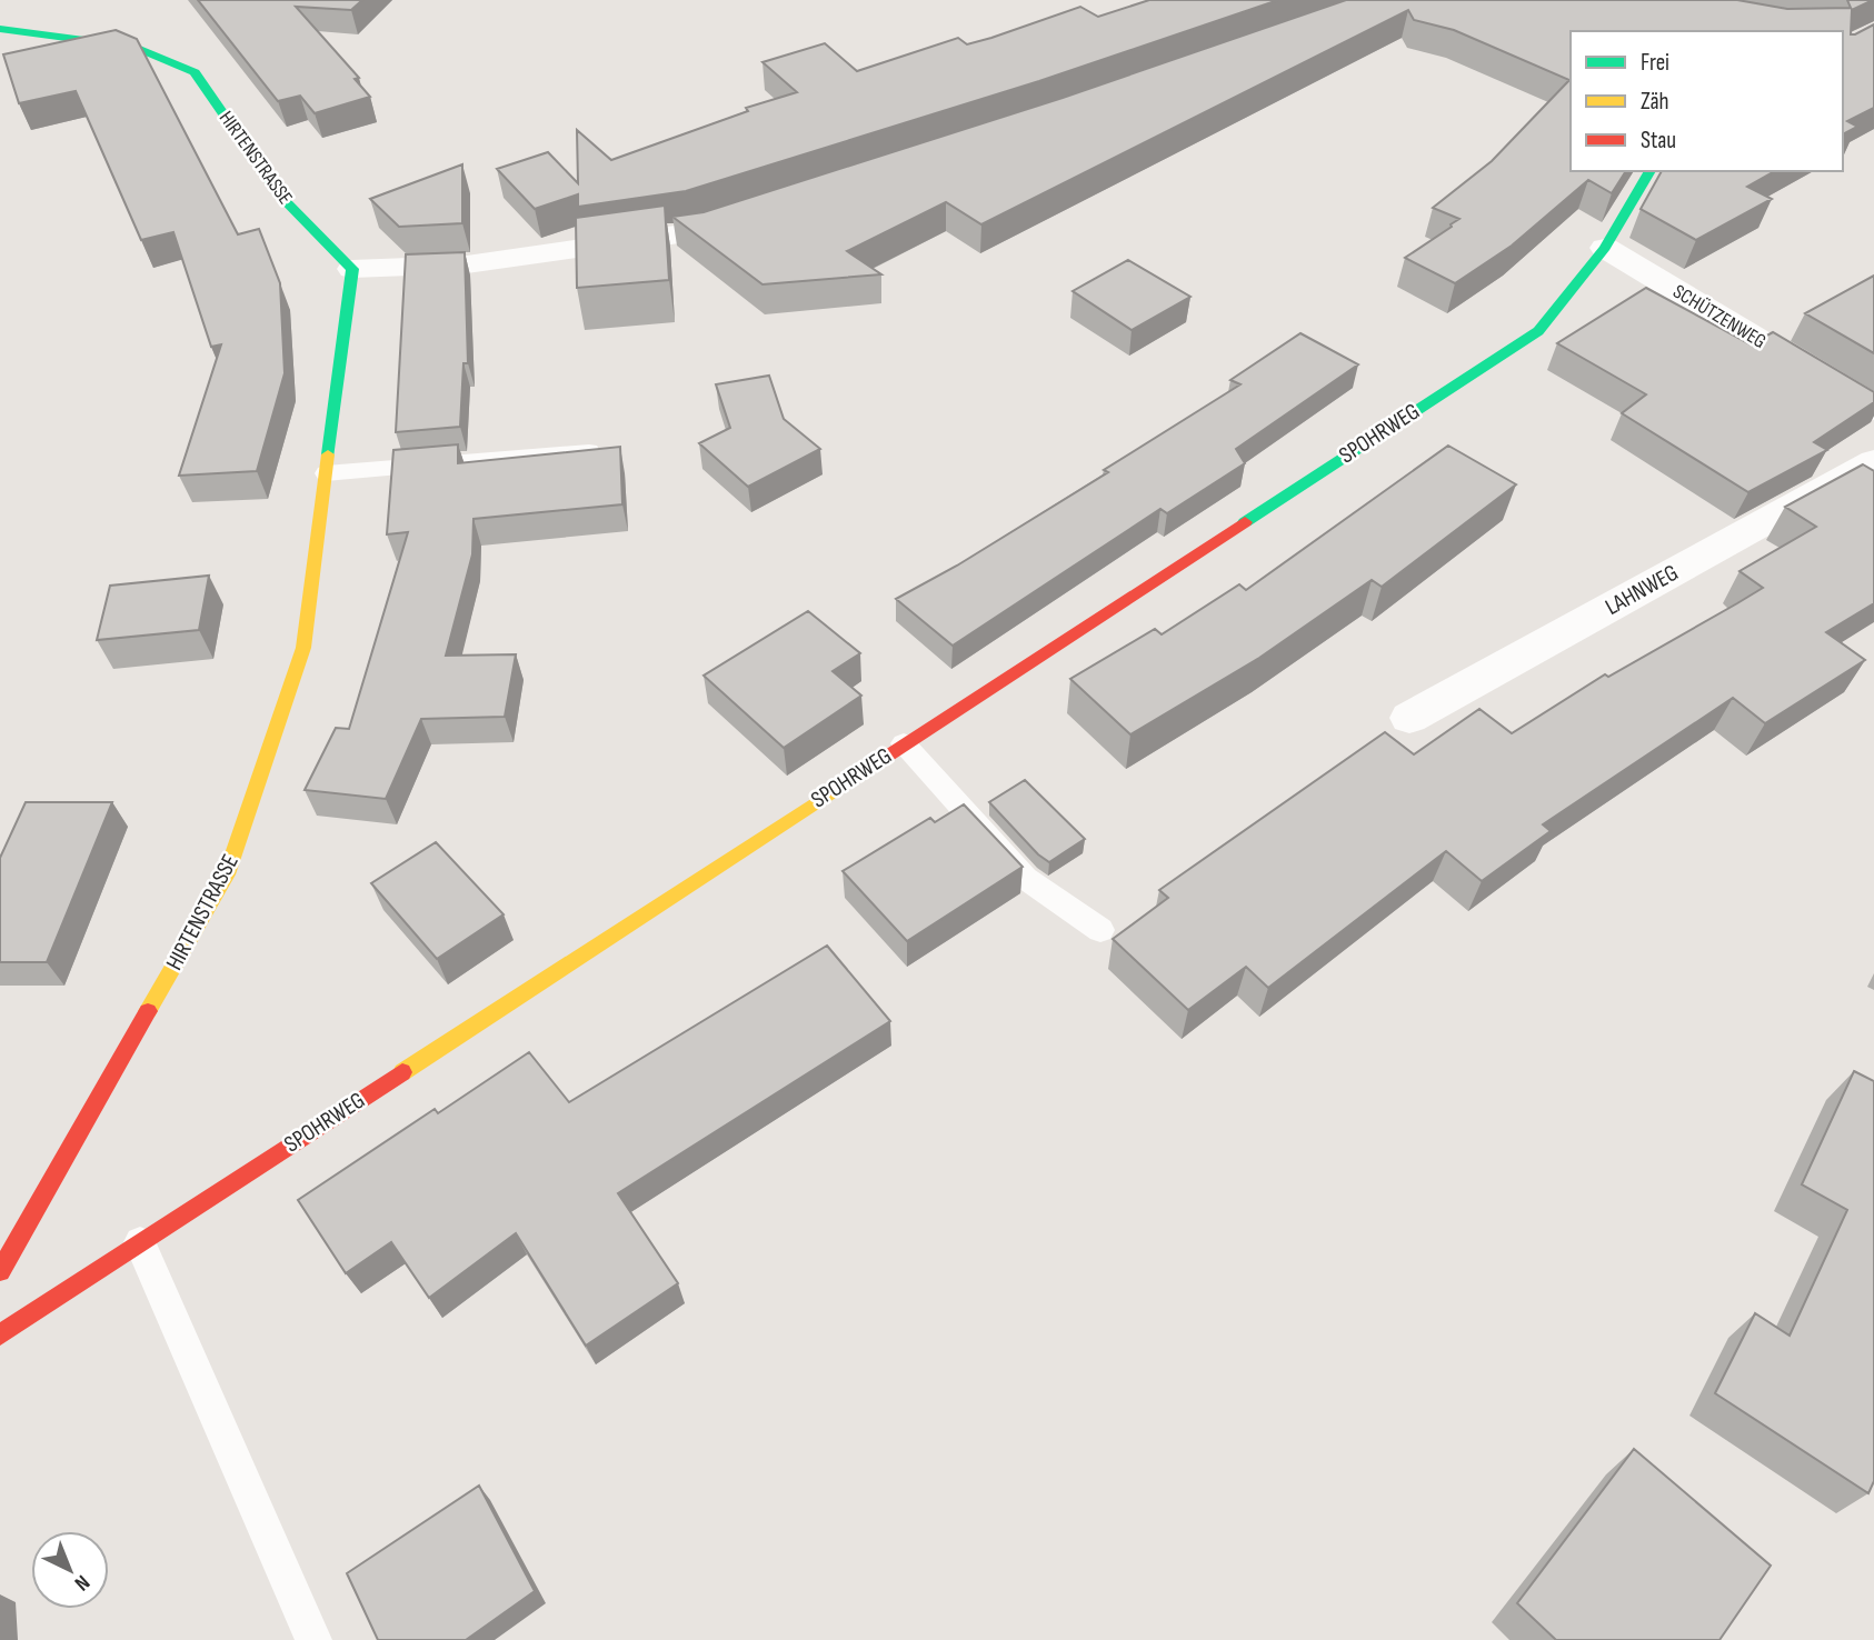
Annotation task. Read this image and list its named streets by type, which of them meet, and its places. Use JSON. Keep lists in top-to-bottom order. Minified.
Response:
{"streets":{"street":["HIRTENSTRASSE","SCHÜTZENWEG","SPOHRWEG","LAHNWEG"]},"crossings":[["SCHÜTZENWEG","SPOHRWEG"]],"legend":["Frei","Zäh","Stau"],"north":"bottom right"}
